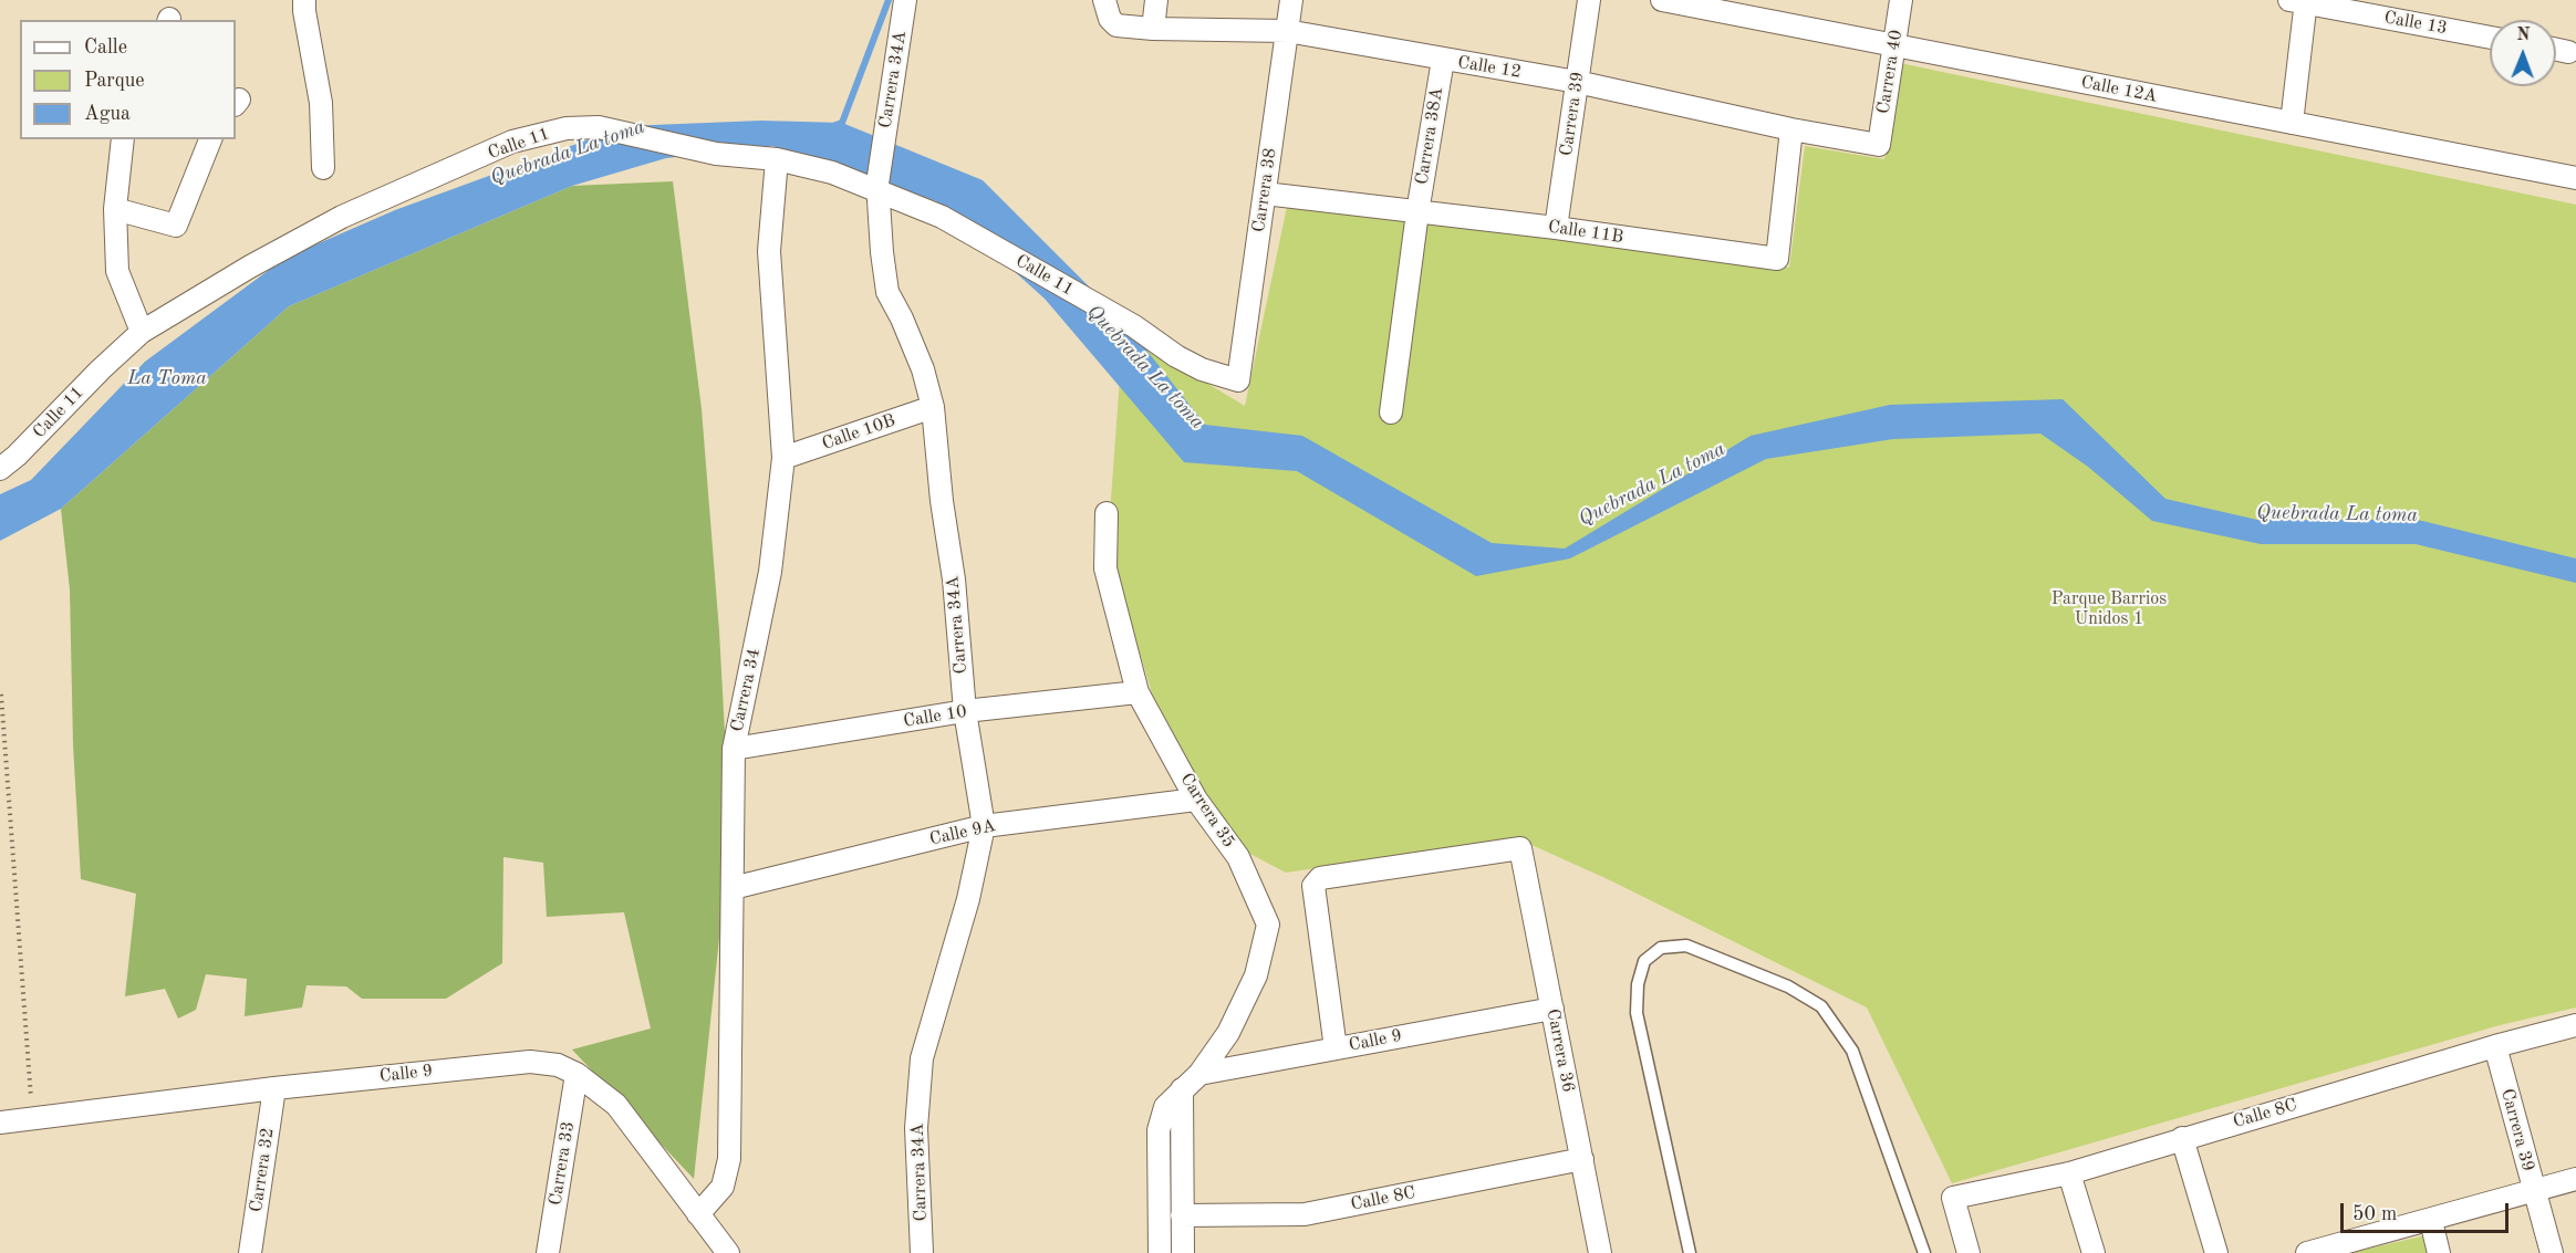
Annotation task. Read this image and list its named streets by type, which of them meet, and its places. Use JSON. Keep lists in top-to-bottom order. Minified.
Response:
{"streets":{"street":["Calle 13","Calle 12","Carrera 40","Carrera 34A","Calle 12A","Carrera 39","Carrera 38A","Calle 11","Carrera 38","Calle 11B","Calle 10B","Carrera 34","Calle 10","Carrera 35","Calle 9A","Calle 9","Carrera 36","Calle 8C","Carrera 33","Carrera 32"]},"crossings":[["Calle 12","Carrera 40"],["Calle 12","Carrera 39"],["Calle 12","Carrera 38A"],["Calle 12","Carrera 38"],["Calle 12","Calle 11B"],["Carrera 40","Calle 12A"],["Carrera 34A","Calle 11"],["Carrera 34A","Calle 10B"],["Carrera 34A","Calle 10"],["Carrera 34A","Calle 9A"],["Carrera 39","Calle 11B"],["Carrera 39","Calle 8C"],["Carrera 38A","Calle 11B"],["Calle 11","Carrera 38"],["Calle 11","Carrera 34"],["Carrera 38","Calle 11B"],["Calle 10B","Carrera 34"],["Carrera 34","Calle 10"],["Carrera 34","Calle 9A"],["Carrera 34","Calle 9"],["Calle 10","Carrera 35"],["Carrera 35","Calle 9A"],["Carrera 35","Calle 9"],["Calle 9","Carrera 36"],["Calle 9","Carrera 33"],["Calle 9","Carrera 32"],["Carrera 36","Calle 8C"]],"water":["Quebrada La toma","La Toma"],"parks":["Parque Barrios Unidos 1"],"legend":["Calle","Parque","Agua"],"scale_bar":"50 m","north":"top"}
